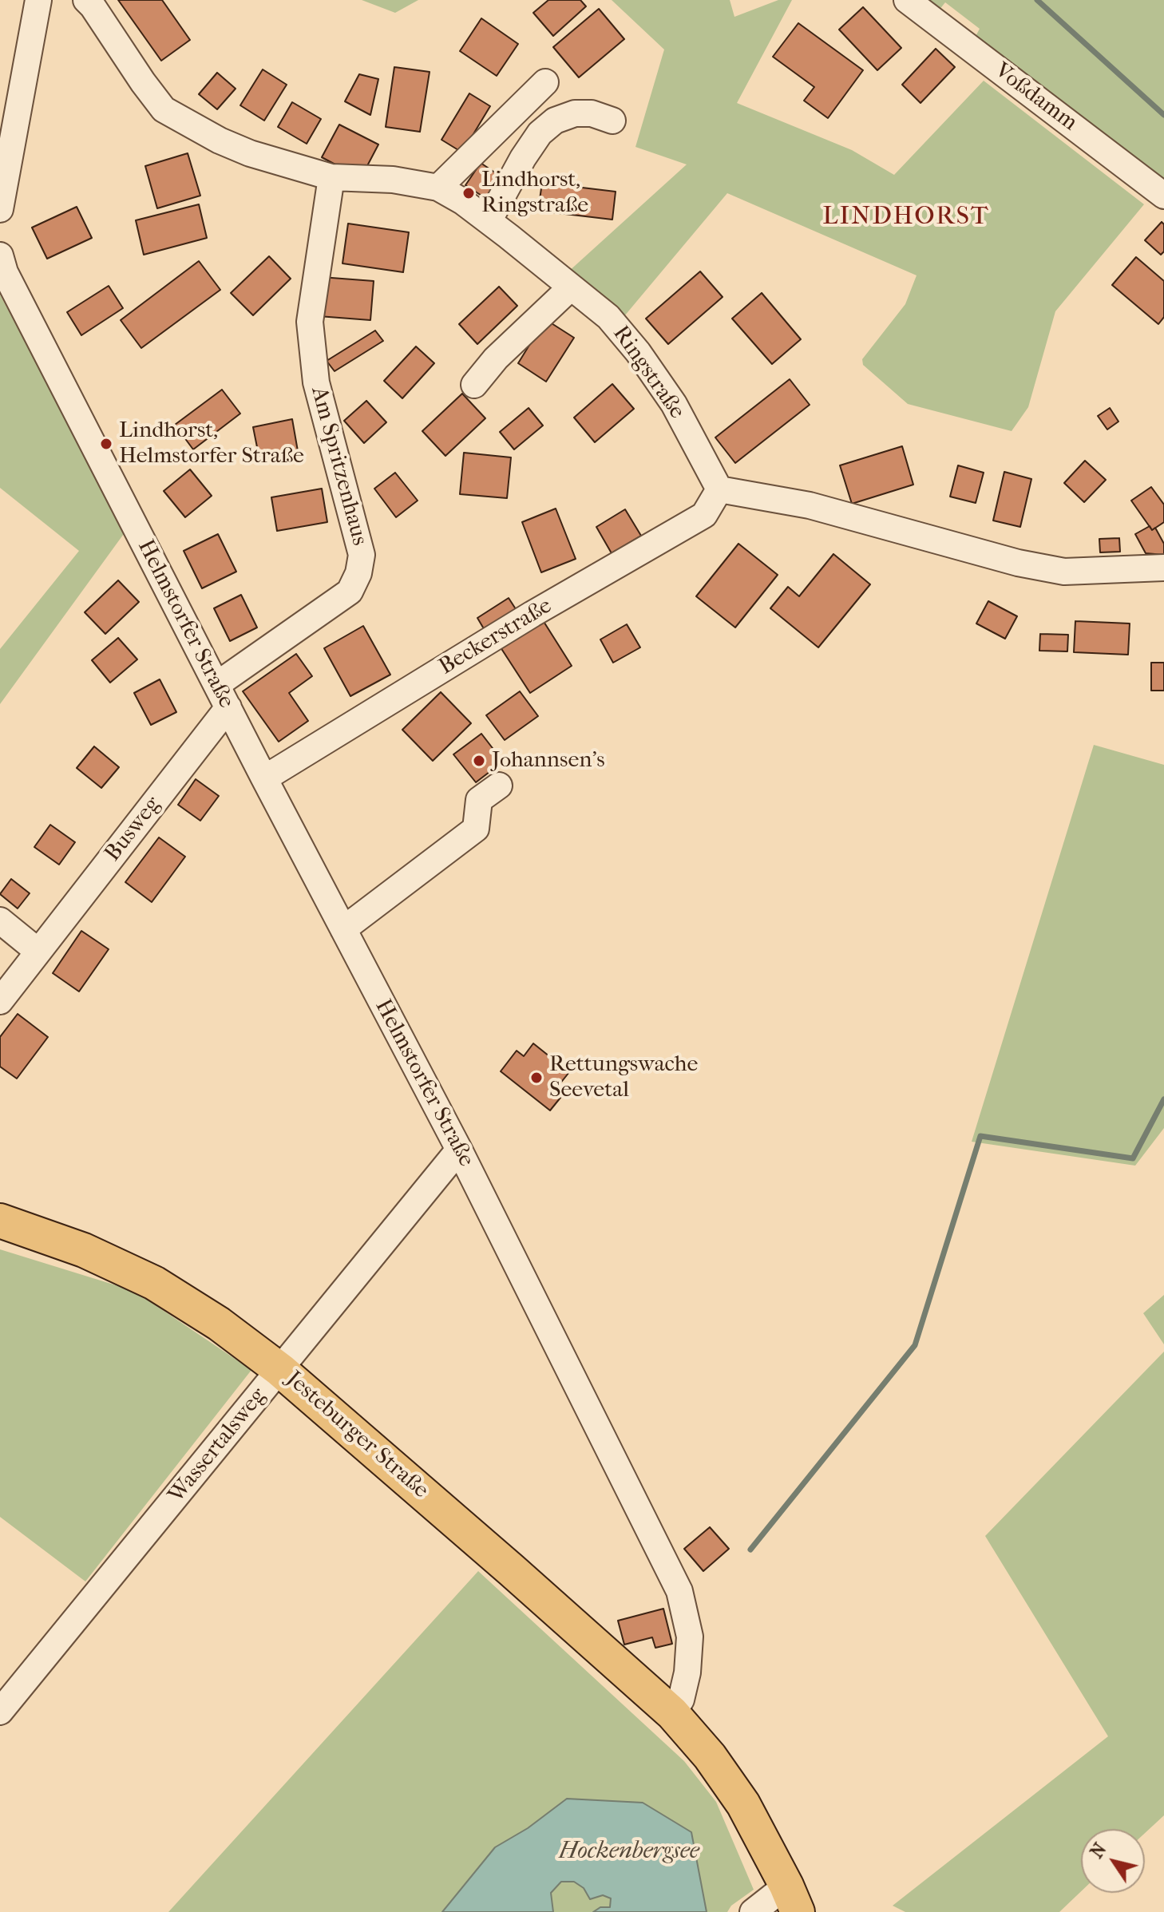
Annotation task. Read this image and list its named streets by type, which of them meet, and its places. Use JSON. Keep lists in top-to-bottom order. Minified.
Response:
{"streets":{"main road":["Jesteburger Straße"],"street":["Voßdamm","Ringstraße","Am Spritzenhaus","Helmstorfer Straße","Beckerstraße","Busweg","Wassertalsweg"]},"crossings":[["Ringstraße","Am Spritzenhaus"],["Ringstraße","Beckerstraße"],["Am Spritzenhaus","Helmstorfer Straße"],["Am Spritzenhaus","Busweg"],["Helmstorfer Straße","Beckerstraße"],["Helmstorfer Straße","Busweg"],["Helmstorfer Straße","Jesteburger Straße"],["Helmstorfer Straße","Wassertalsweg"],["Jesteburger Straße","Wassertalsweg"]],"districts":["LINDHORST"],"water":["Hockenbergsee"],"places":["Lindhorst, Ringstraße","Lindhorst, Helmstorfer Straße","Johannsen's","Rettungswache Seevetal"],"north":"top left"}
